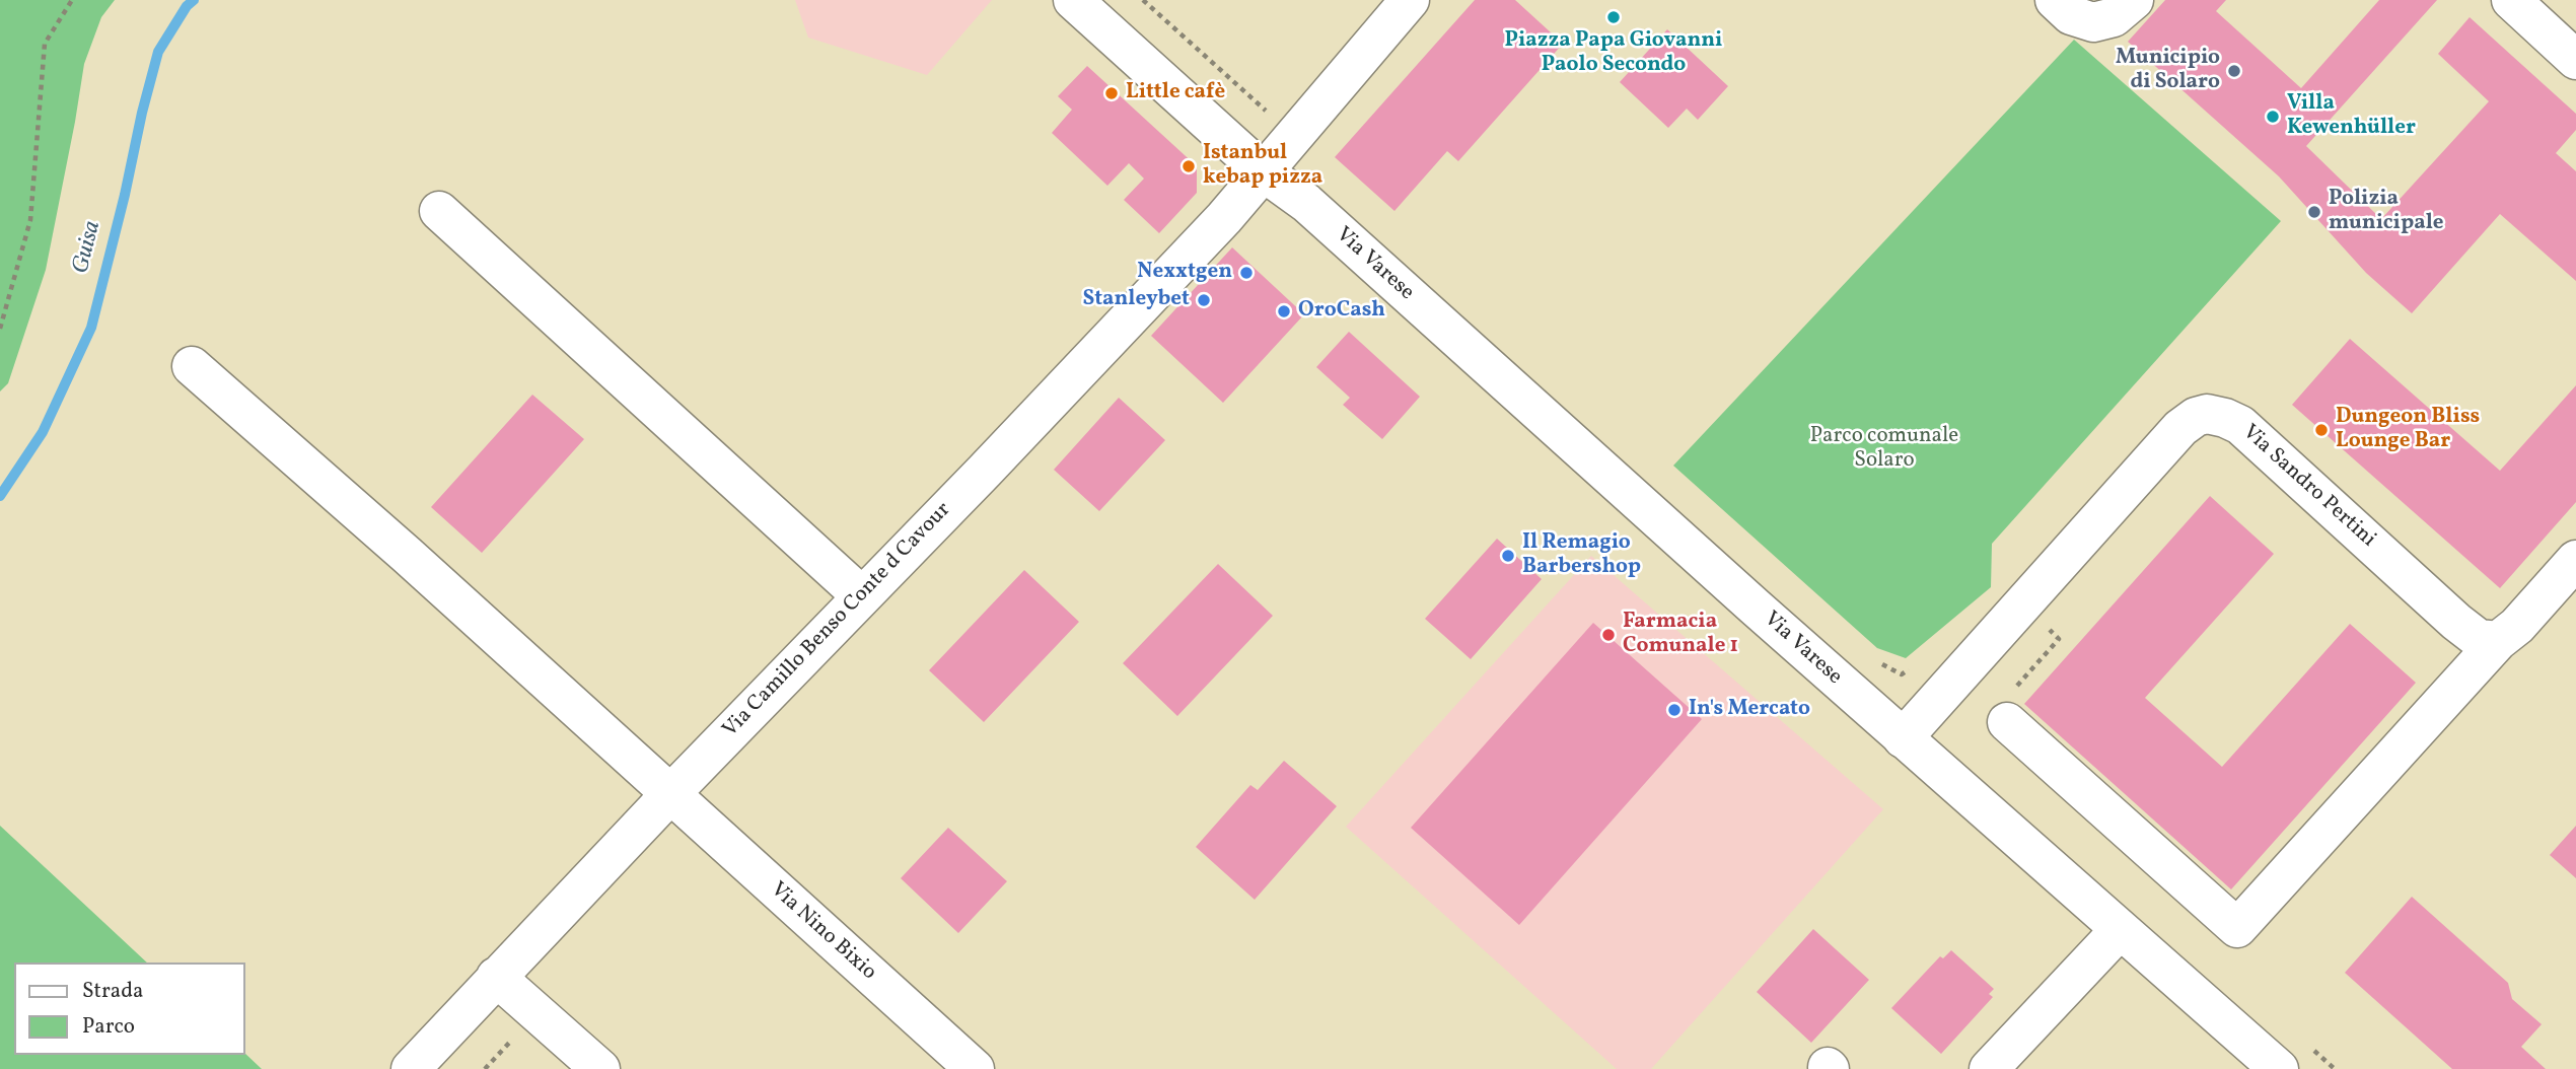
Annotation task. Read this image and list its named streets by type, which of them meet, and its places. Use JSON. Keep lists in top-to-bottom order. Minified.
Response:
{"streets":{"street":["Via Varese","Via Sandro Pertini","Via Camillo Benso Conte d Cavour","Via Nino Bixio"]},"crossings":[["Via Varese","Via Sandro Pertini"],["Via Varese","Via Camillo Benso Conte d Cavour"],["Via Camillo Benso Conte d Cavour","Via Nino Bixio"]],"water":["Guisa"],"parks":["Parco comunale Solaro"],"places":["Piazza Papa Giovanni Paolo Secondo","Municipio di Solaro","Little cafè","Villa Kewenhüller","Istanbul kebap pizza","Polizia municipale","Nexxtgen","Stanleybet","OroCash","Dungeon Bliss Lounge Bar","Il Remagio Barbershop","Farmacia Comunale 1","In's Mercato"],"legend":["Strada","Parco"]}
